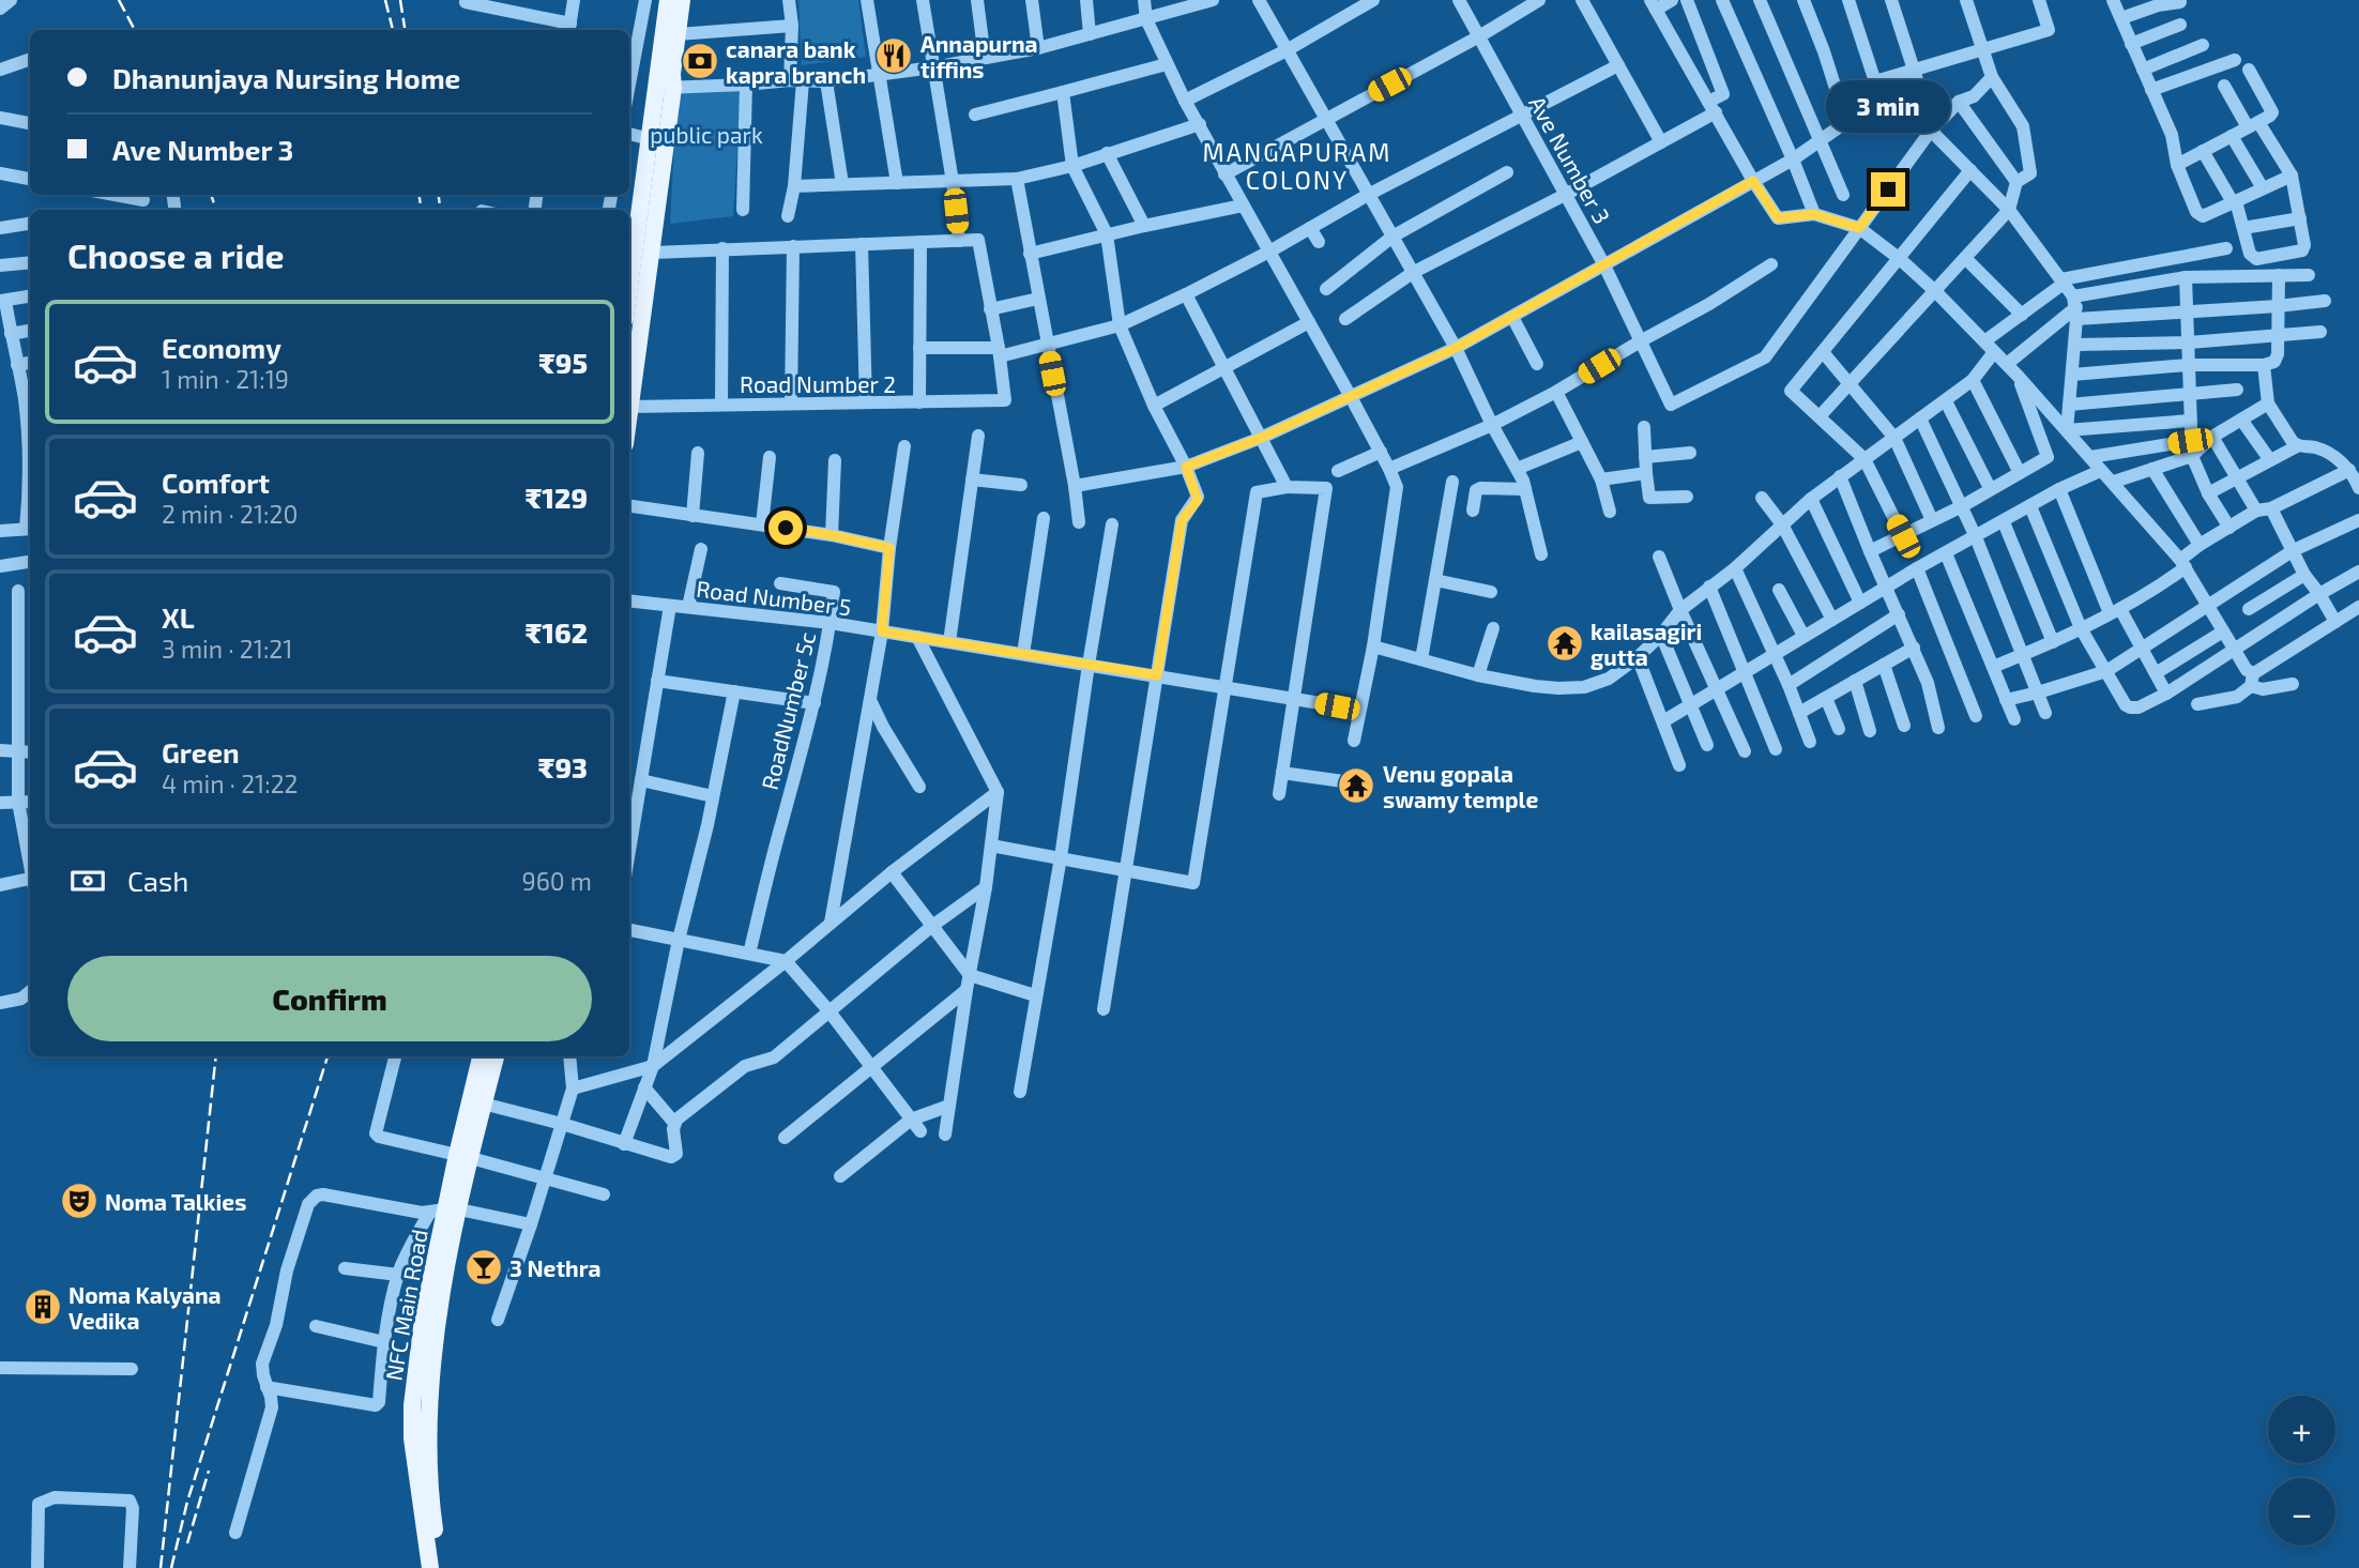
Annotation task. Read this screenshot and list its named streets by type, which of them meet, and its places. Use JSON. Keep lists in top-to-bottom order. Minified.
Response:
{"streets":{"main road":["NFC Main Road"],"street":["Ave Number 3","Road Number 2","Road Number 5","RoadNumber 5c"]},"crossings":[["Road Number 5","RoadNumber 5c"]],"districts":["MANGAPURAM COLONY"],"parks":["public park"],"places":{"restaurant":["Annapurna tiffins"],"bank":["canara bank kapra branch"],"temple":["kailasagiri gutta","Venu gopala swamy temple"],"theatre":["Noma Talkies"],"bar":["3 Nethra"],"building":["Noma Kalyana Vedika"]},"page":{"banner":["Dhanunjaya Nursing Home","Ave Number 3"],"bubble":"3 min","heading":"Choose a ride","list":[{"name":"Economy","note":"1 min · 21:19","value":"₹95"},{"name":"Comfort","note":"2 min · 21:20","value":"₹129"},{"name":"XL","note":"3 min · 21:21","value":"₹162"},{"name":"Green","note":"4 min · 21:22","value":"₹93"}],"pay":["Cash","960 m"],"buttons":"Confirm","map_buttons":["+","−"]}}
